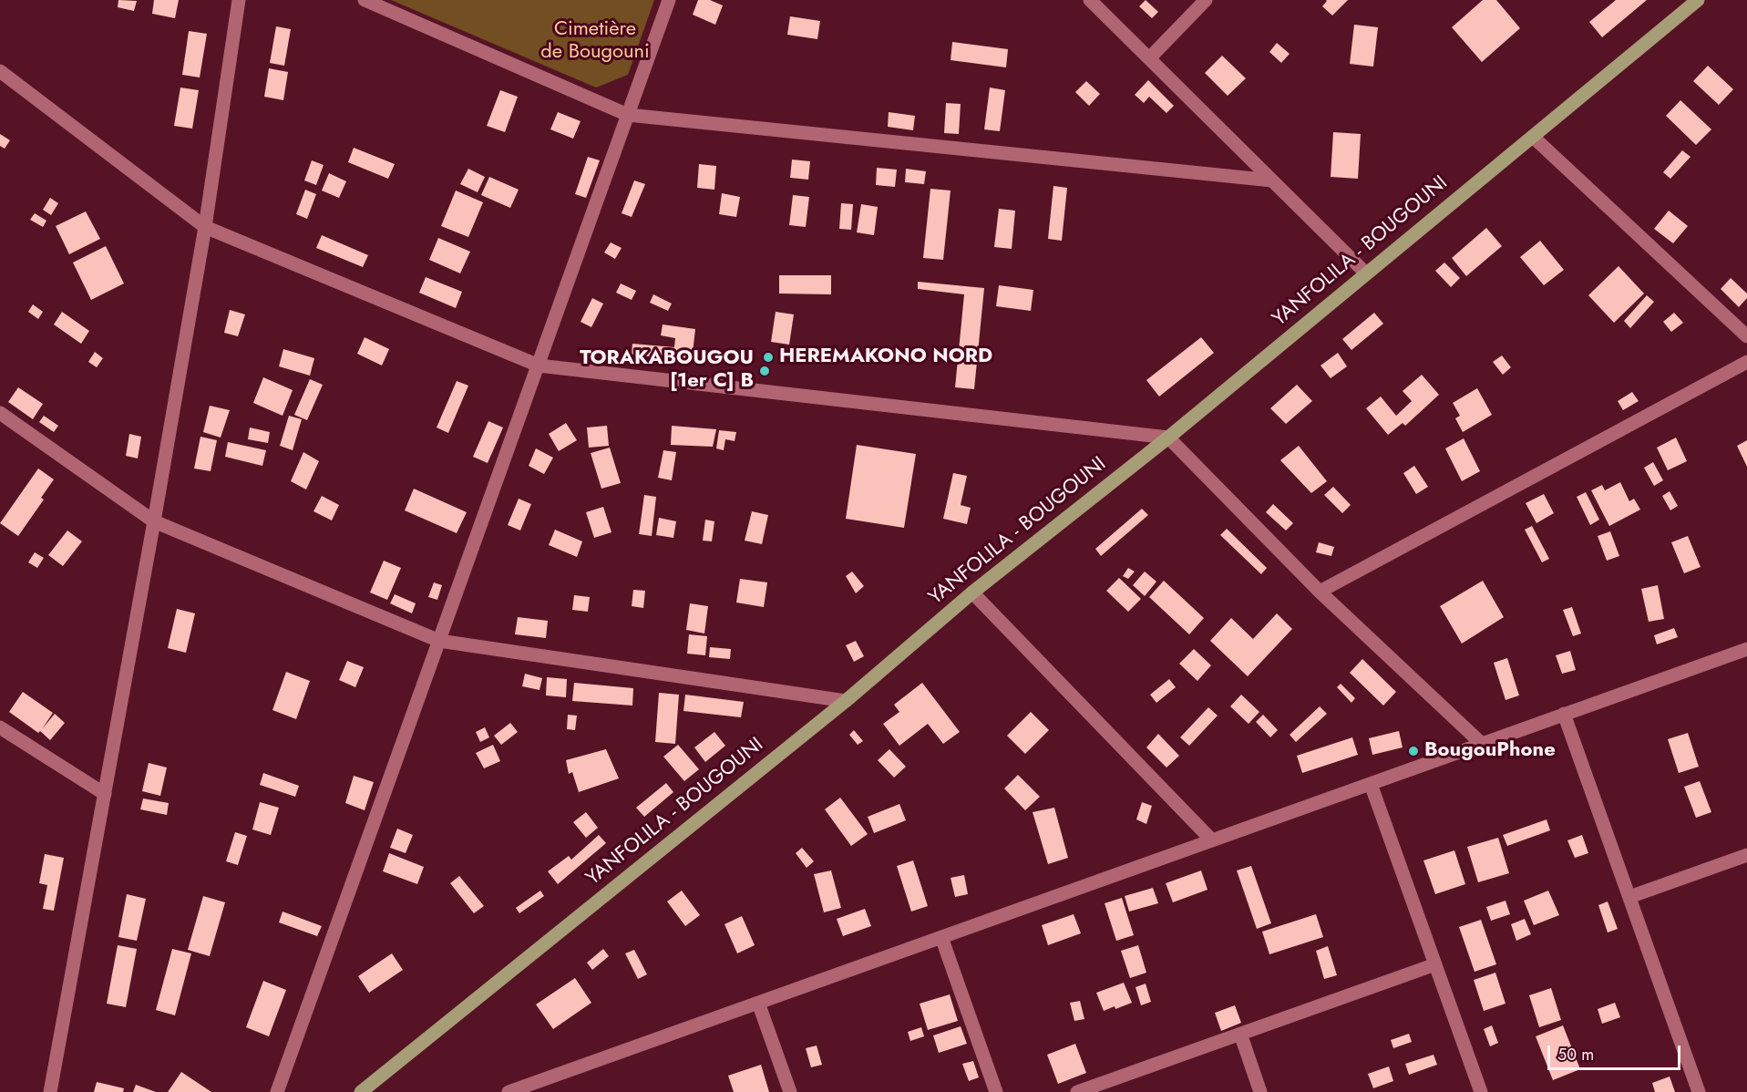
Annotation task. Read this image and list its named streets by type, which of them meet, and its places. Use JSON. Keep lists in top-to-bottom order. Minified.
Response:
{"streets":{"main road":["YANFOLILA - BOUGOUNI"]},"parks":["Cimetière de Bougouni"],"places":["HEREMAKONO NORD","TORAKABOUGOU [1er C] B","BougouPhone"],"scale_bar":"50 m"}
